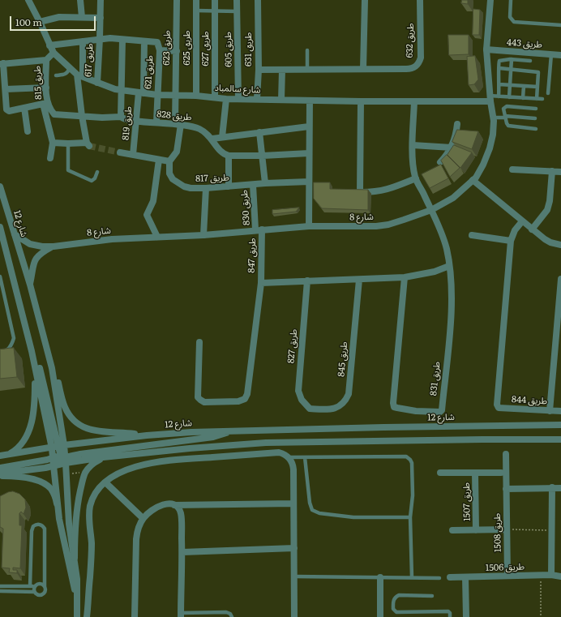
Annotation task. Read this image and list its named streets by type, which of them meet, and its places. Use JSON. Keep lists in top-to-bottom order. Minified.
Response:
{"streets":{"street":["طريق 632","طريق 443","طريق 623","طريق 625","طريق 627","طريق 605","طريق 631","طريق 617","طريق 621","طريق 815","شارع سالمباد","طريق 828","طريق 819","طريق 817","طريق 830","شارع 8","شارع 12","طريق 847","طريق 827","طريق 845","طريق 831","طريق 844","طريق 1507","طريق 1508","طريق 1506"]},"crossings":[["طريق 632","طريق 631"],["طريق 443","شارع 8"],["طريق 623","طريق 621"],["طريق 623","شارع سالمباد"],["طريق 625","شارع سالمباد"],["طريق 627","شارع سالمباد"],["طريق 605","شارع سالمباد"],["طريق 631","شارع سالمباد"],["طريق 617","شارع سالمباد"],["طريق 621","شارع سالمباد"],["طريق 815","طريق 828"],["شارع سالمباد","طريق 819"],["شارع سالمباد","شارع 8"],["شارع سالمباد","طريق 831"],["طريق 828","طريق 819"],["طريق 817","طريق 830"],["طريق 830","شارع 8"],["طريق 830","طريق 847"],["شارع 8","شارع 12"],["شارع 8","طريق 847"],["شارع 8","طريق 831"],["طريق 827","طريق 845"],["طريق 1507","طريق 1508"],["طريق 1508","طريق 1506"]],"scale_bar":"100 m"}
